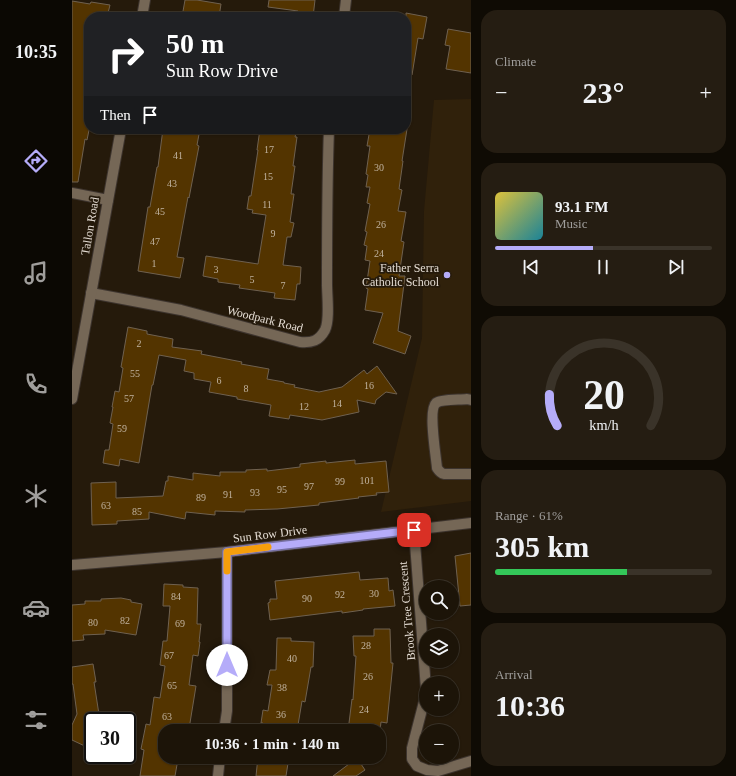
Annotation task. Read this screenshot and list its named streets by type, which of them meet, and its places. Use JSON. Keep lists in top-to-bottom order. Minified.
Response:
{"streets":{"street":["Tallon Road","Woodpark Road","Sun Row Drive","Brook Tree Crescent"]},"crossings":[["Tallon Road","Woodpark Road"],["Sun Row Drive","Brook Tree Crescent"]],"places":["Father Serra Catholic School"],"house_numbers":["17","41","30","15","43","11","45","26","9","47","24","1","3","5","7","2","55","6","16","8","57","14","12","59","101","99","97","95","93","91","89","63","85","30","92","84","90","82","80","69","28","67","40","26","65","38","24","36","63"],"page":{"tabs":"10:35","tile":["Climate",["Range · 61%","305 km"],["Arrival","10:36"]],"turn":["50 m","Sun Row Drive"],"heat":["−","23°","+"],"then":"Then","song":["93.1 FM","Music"],"map_buttons":["+","−"],"limit":"30","trip":"10:36 · 1 min · 140 m","gauge":["20","km/h"]}}
